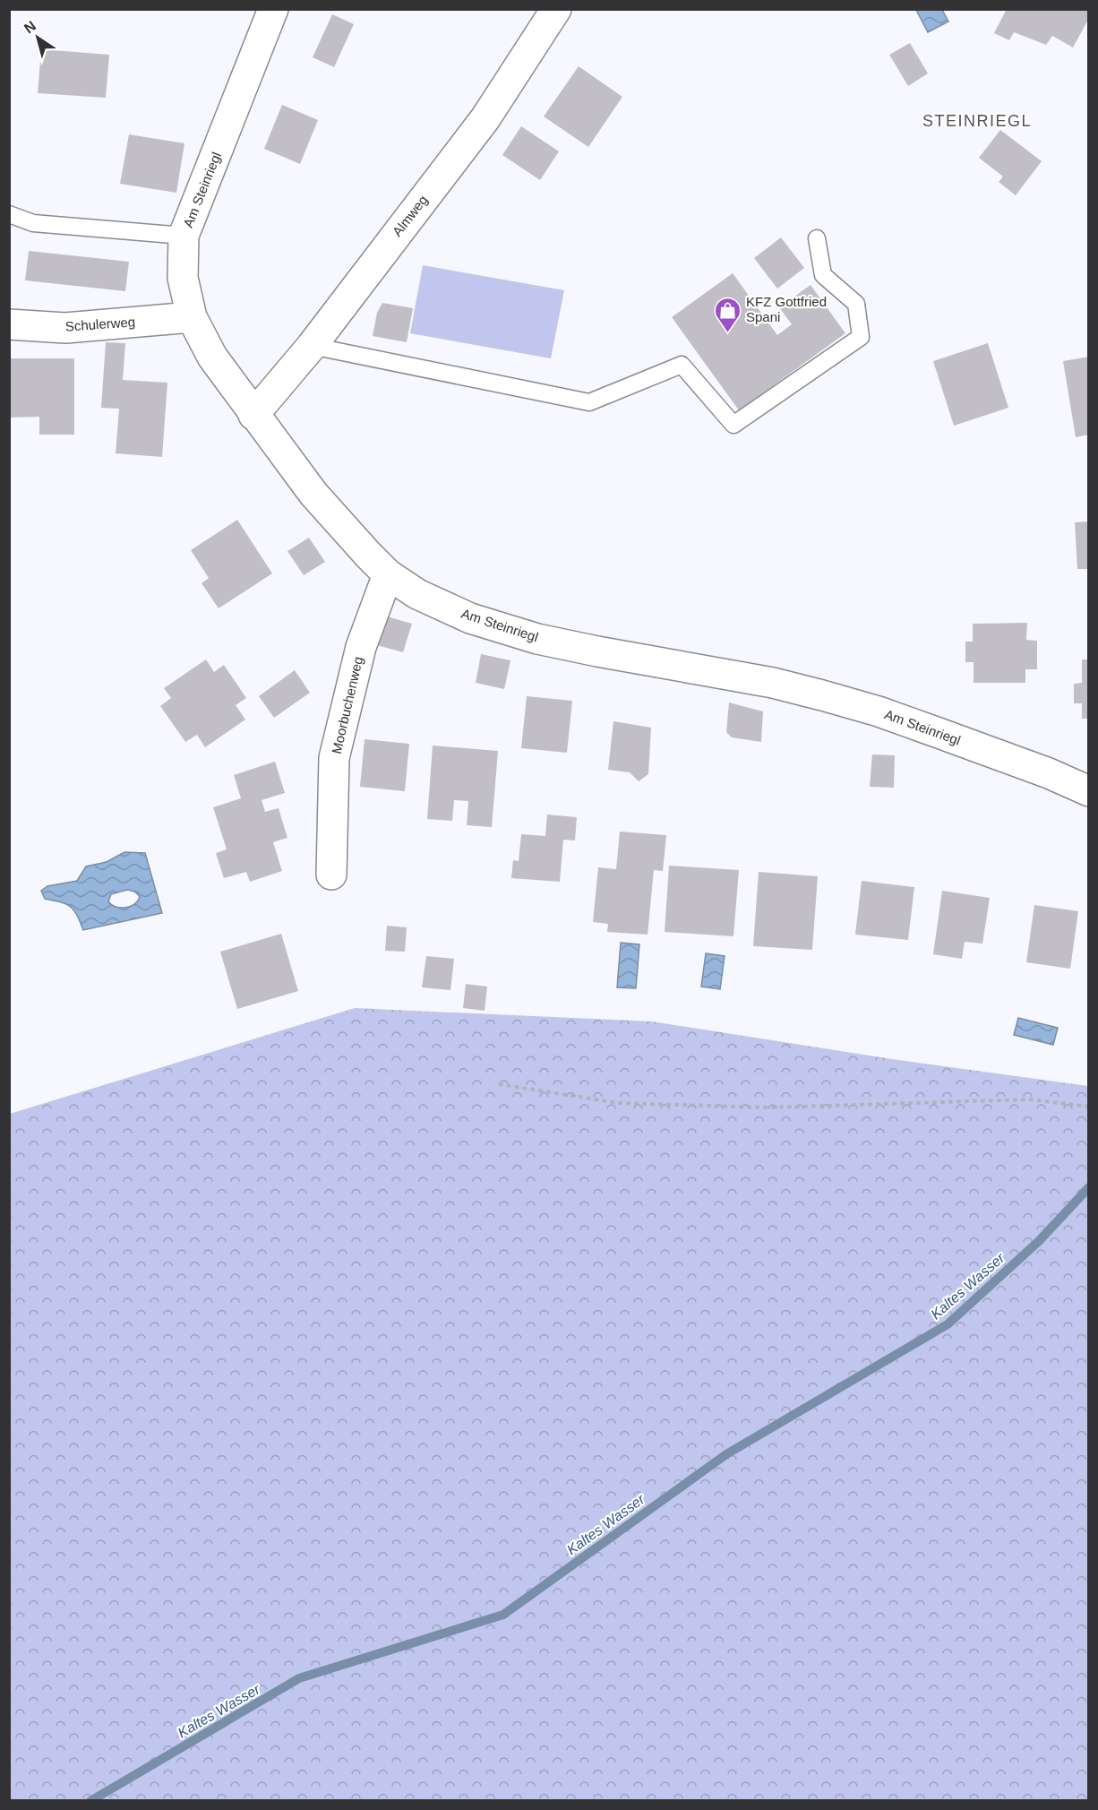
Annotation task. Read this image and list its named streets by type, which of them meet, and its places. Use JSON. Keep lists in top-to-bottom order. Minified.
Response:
{"streets":{"street":["Am Steinriegl","Almweg","Schulerweg","Moorbuchenweg"]},"crossings":[["Am Steinriegl","Almweg"],["Am Steinriegl","Schulerweg"],["Am Steinriegl","Moorbuchenweg"]],"districts":["STEINRIEGL"],"water":["Kaltes Wasser"],"places":{"shop":["KFZ Gottfried Spani"]},"north":"top left"}
